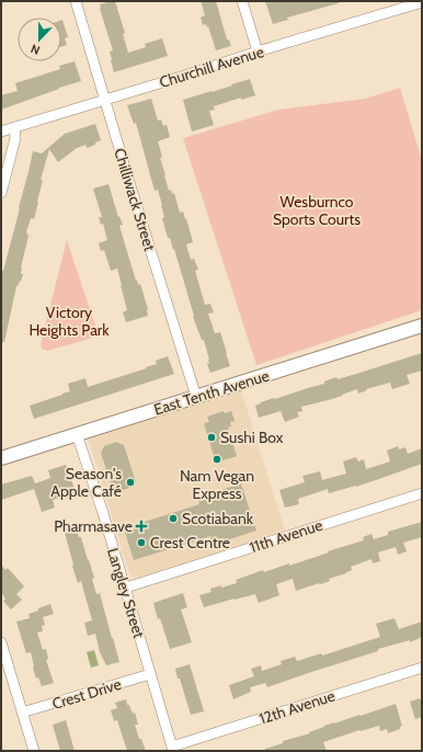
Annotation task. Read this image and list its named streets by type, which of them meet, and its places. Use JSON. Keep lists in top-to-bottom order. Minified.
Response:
{"streets":{"main road":["East Tenth Avenue"],"street":["Churchill Avenue","Chilliwack Street","11th Avenue","Langley Street","Crest Drive","12th Avenue"]},"crossings":[["Churchill Avenue","Chilliwack Street"],["Chilliwack Street","East Tenth Avenue"],["East Tenth Avenue","Langley Street"],["11th Avenue","Langley Street"],["Langley Street","Crest Drive"],["Langley Street","12th Avenue"]],"parks":["Wesburnco Sports Courts","Victory Heights Park"],"places":{"other":["Sushi Box","Nam Vegan Express","Season's Apple Café","Scotiabank","Crest Centre"],"health":["Pharmasave"]},"north":"bottom"}
